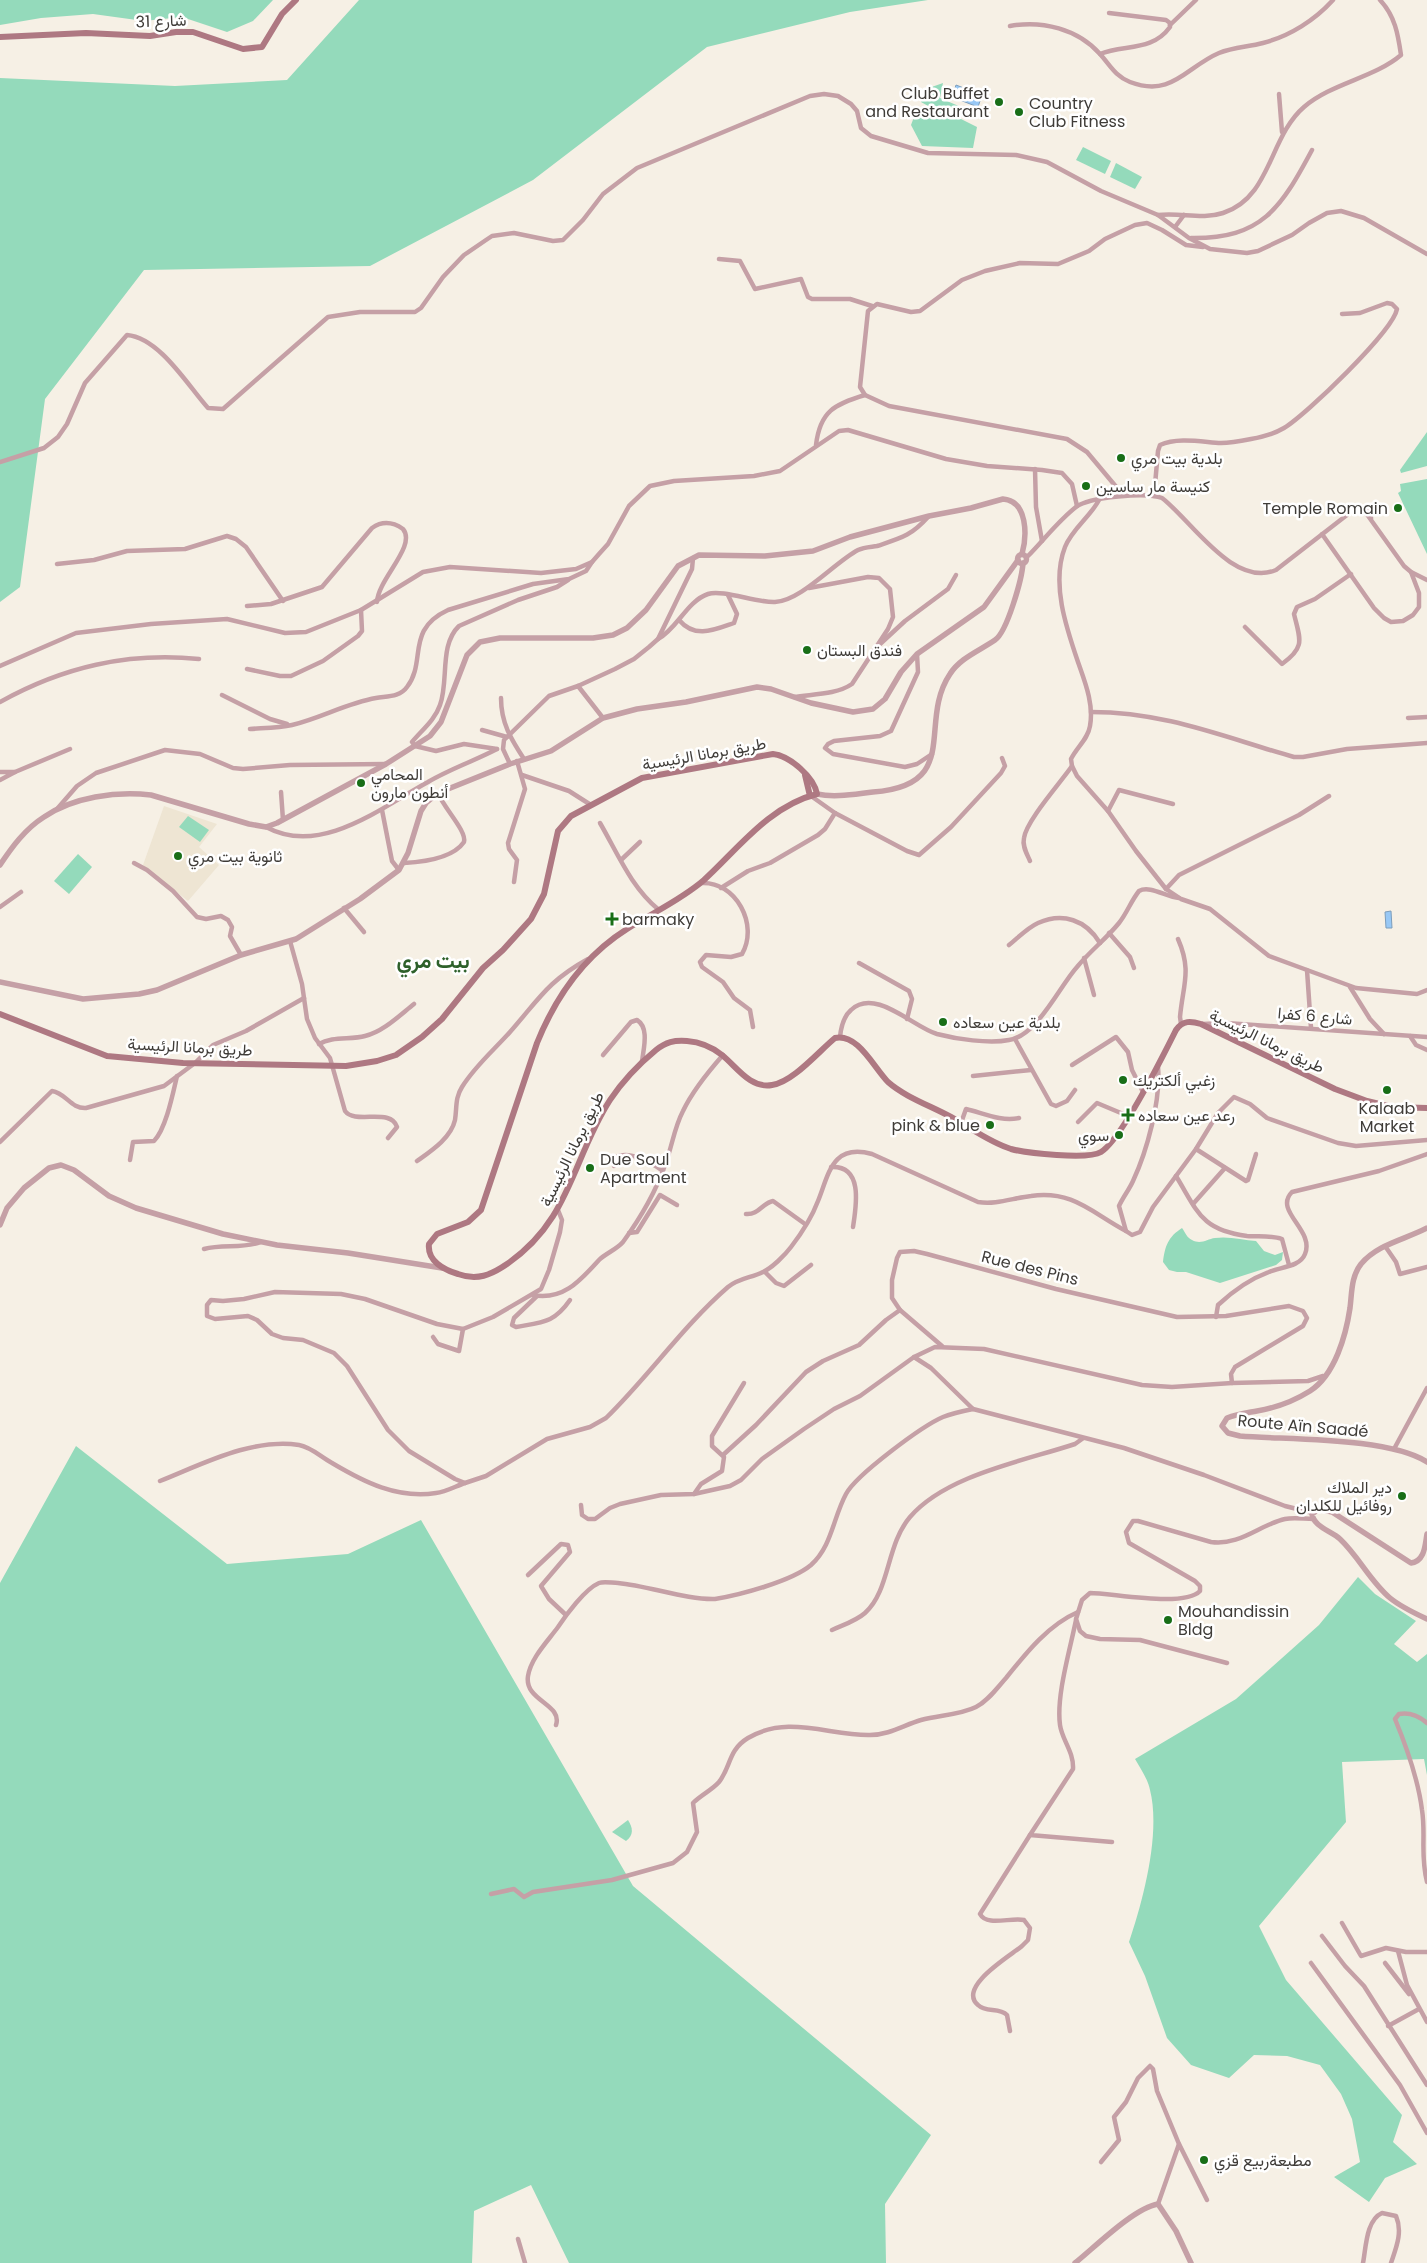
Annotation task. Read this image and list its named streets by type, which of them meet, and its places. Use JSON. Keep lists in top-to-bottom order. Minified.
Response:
{"streets":{"main road":["شارع 31","طريق برمانا الرئيسية"],"street":["شارع 6 كفرا","Rue des Pins","Route Aïn Saadé"]},"crossings":[["طريق برمانا الرئيسية","شارع 6 كفرا"]],"districts":["بيت مري"],"places":{"other":["Club Buffet and Restaurant","Country Club Fitness","بلدية بيت مري","كنيسة مار ساسين","Temple Romain","فندق البستان","المحامي أنطون مارون","ثانوية بيت مري","بلدية عين سعاده","زغبي ألكتريك","Kalaab Market","pink & blue","سوي","Due Soul Apartment","دير الملاك روفائيل للكلدان","Mouhandissin Bldg","مطبعةربيع قزي"],"health":["barmaky","رعد عين سعاده"]}}
